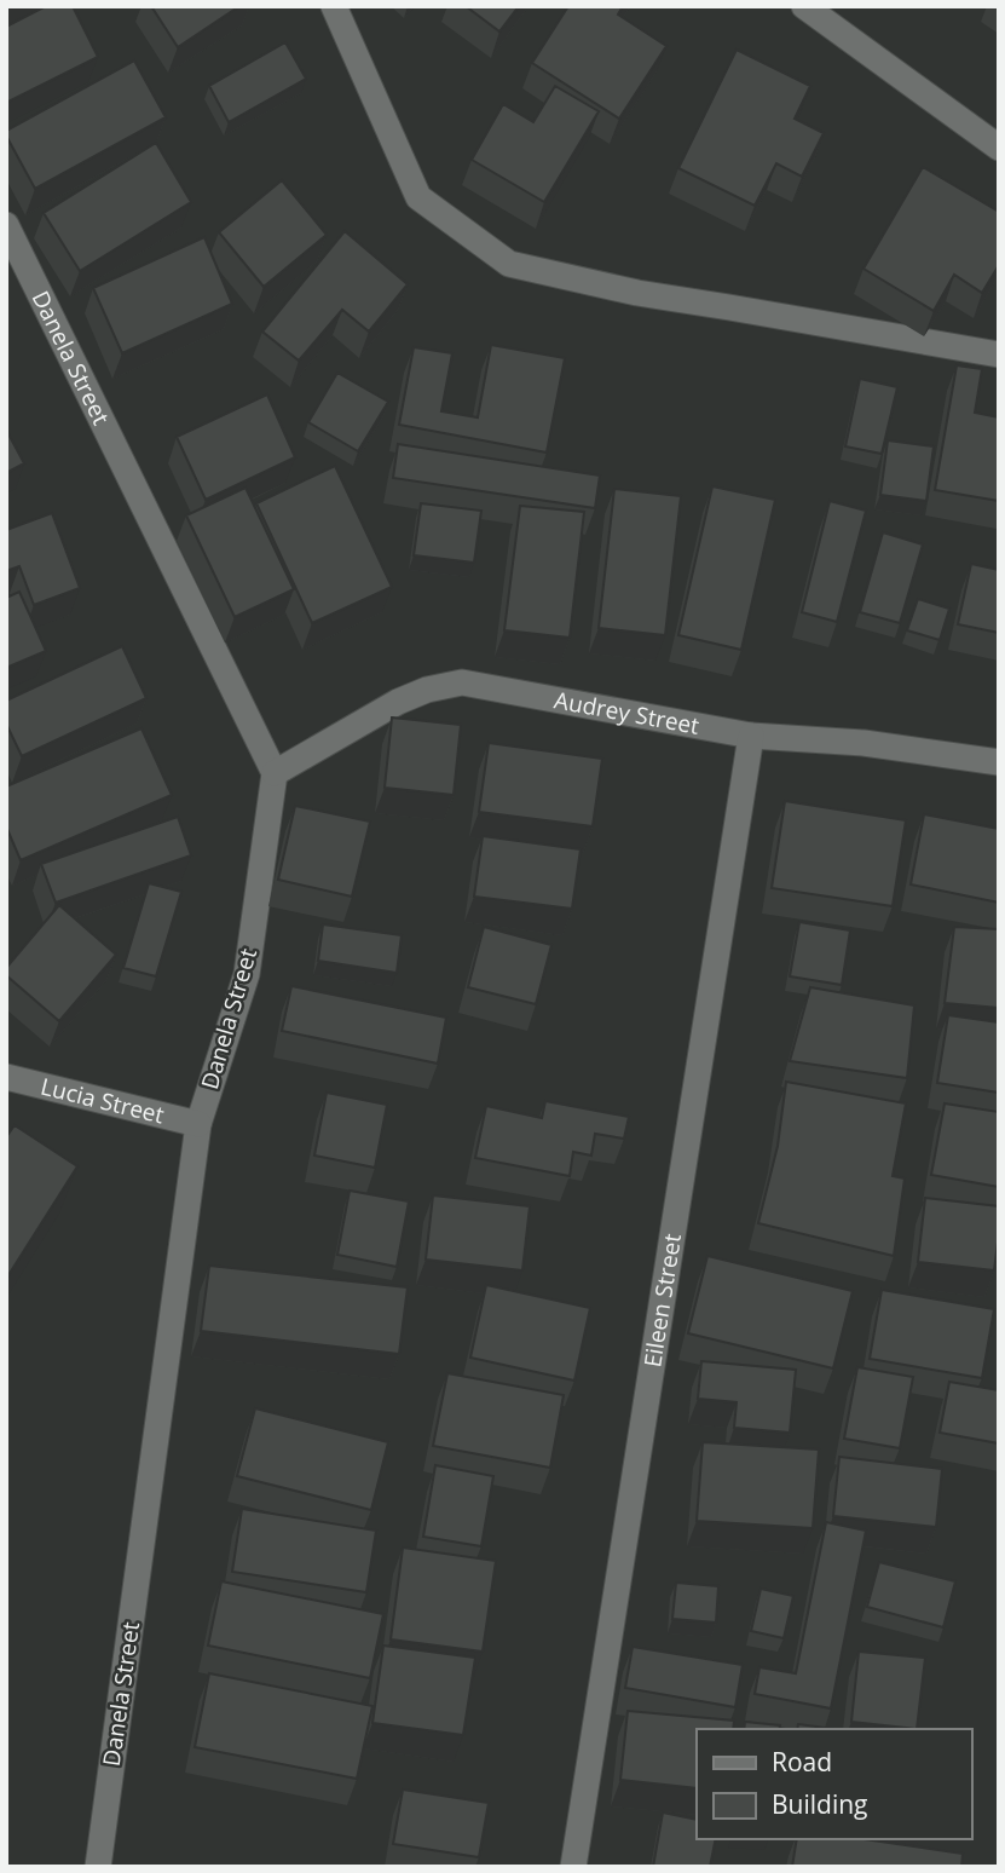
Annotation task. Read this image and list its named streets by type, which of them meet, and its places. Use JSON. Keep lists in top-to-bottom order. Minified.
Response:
{"streets":{"street":["Danela Street","Audrey Street","Lucia Street","Eileen Street"]},"crossings":[["Danela Street","Audrey Street"],["Danela Street","Lucia Street"],["Audrey Street","Eileen Street"]],"legend":["Road","Building"]}
